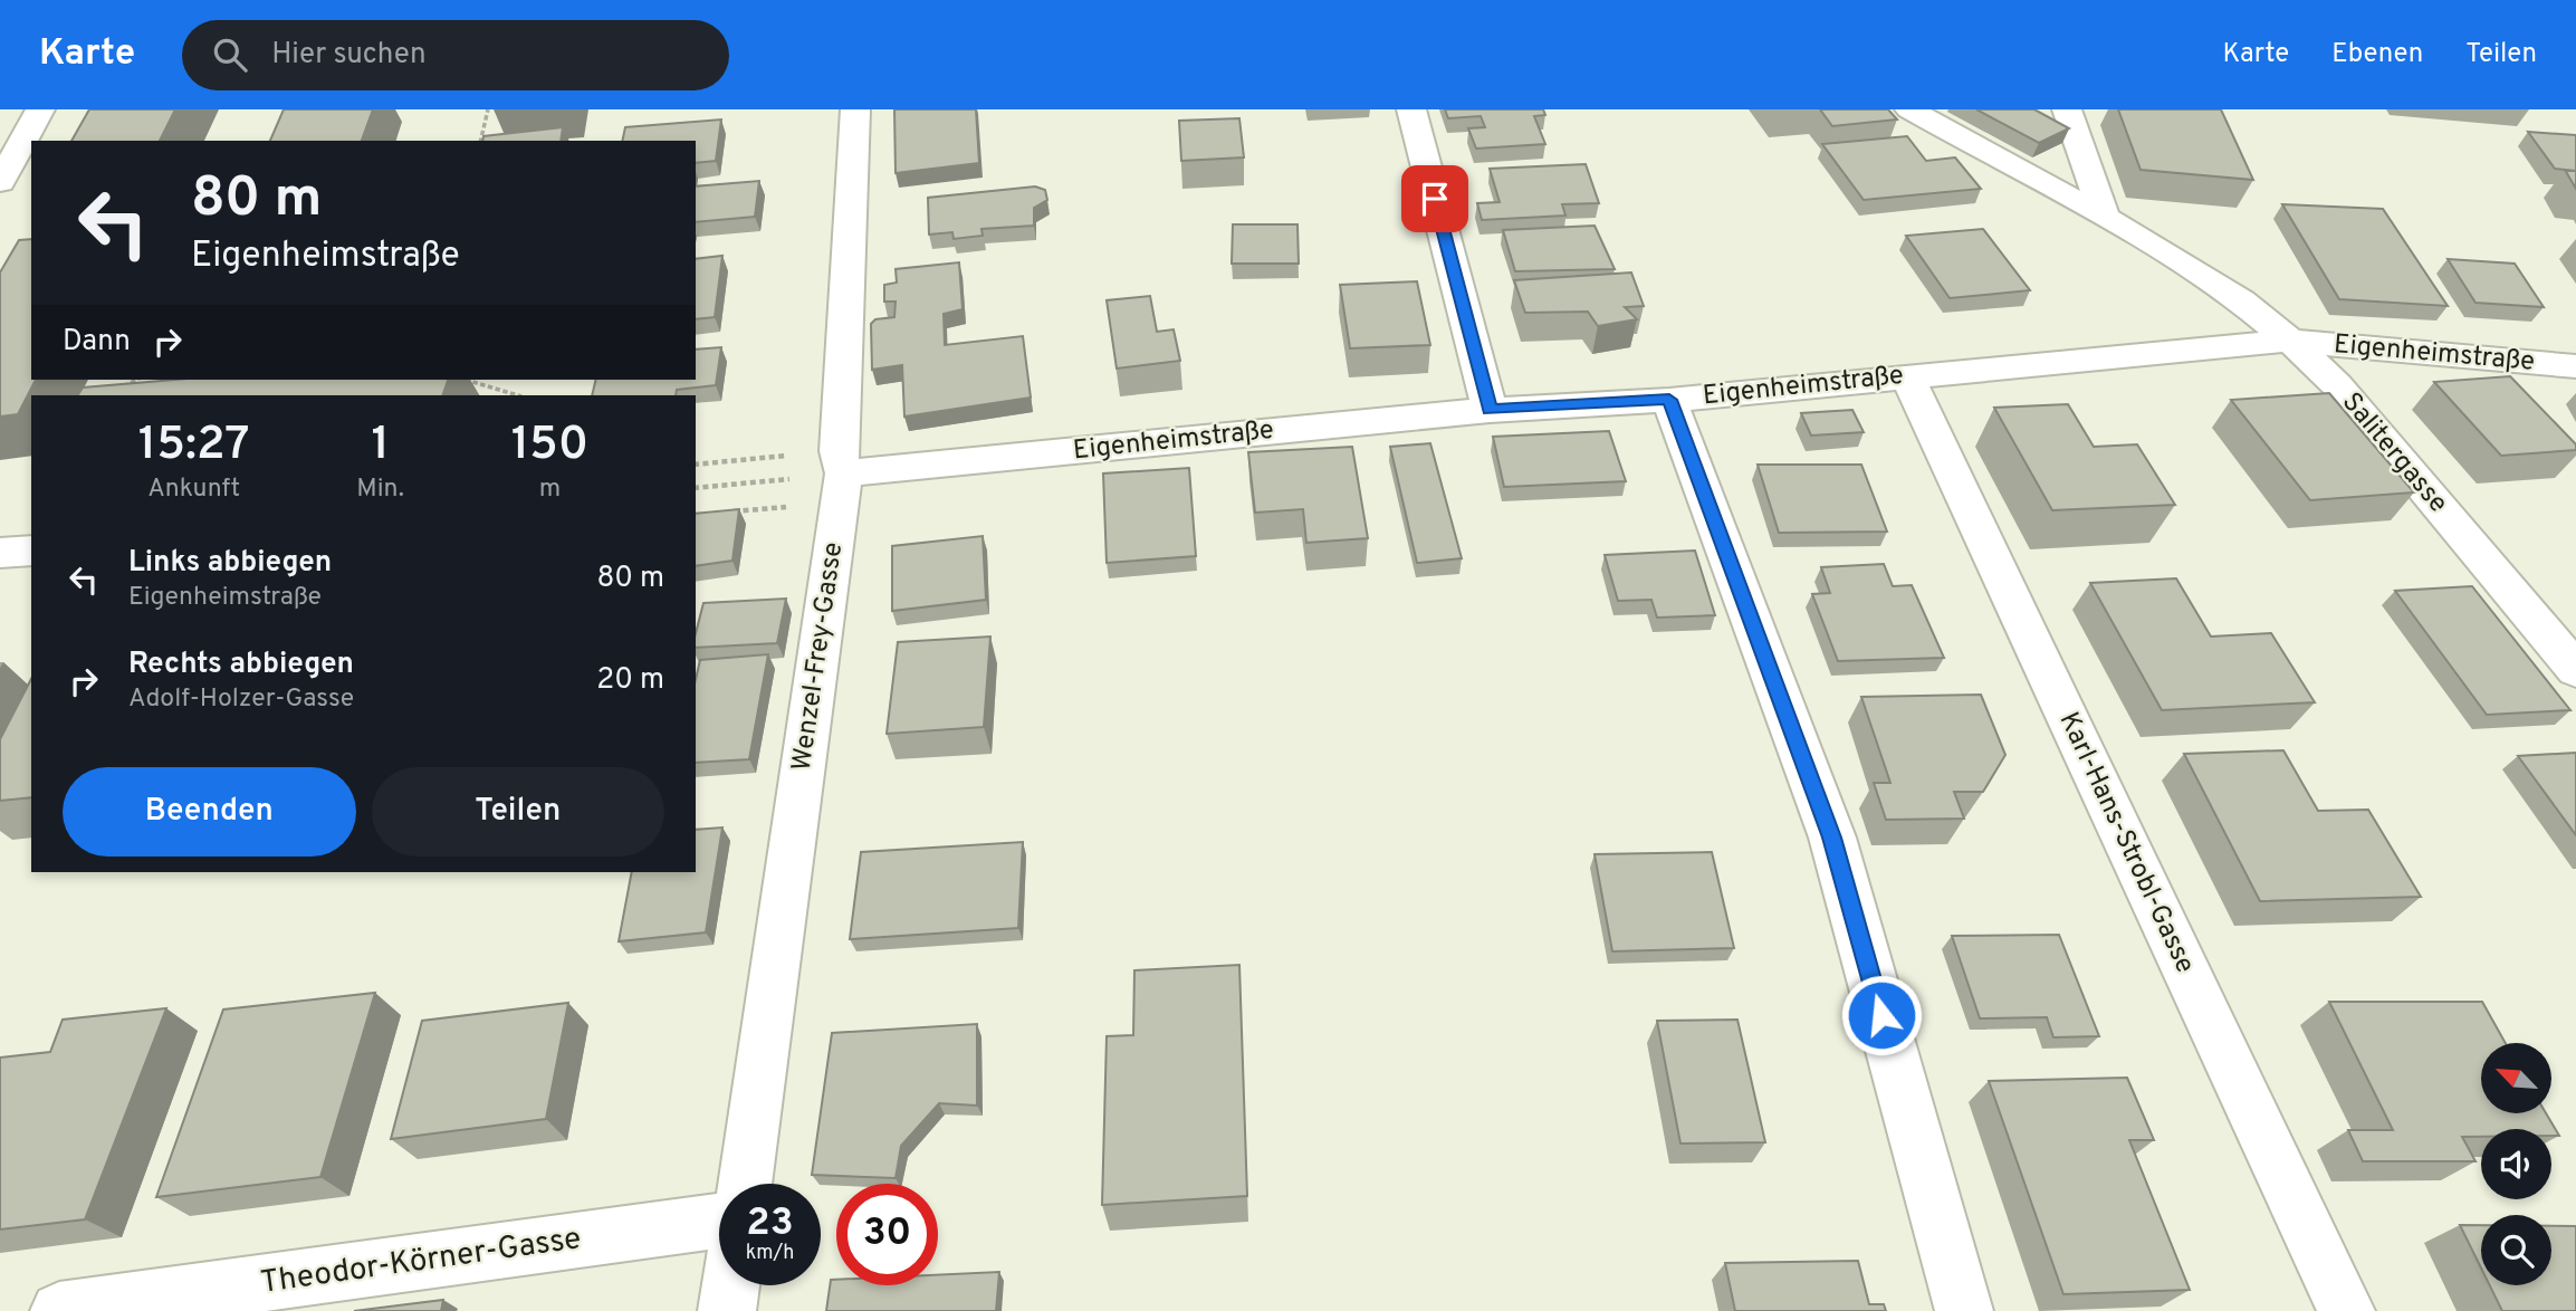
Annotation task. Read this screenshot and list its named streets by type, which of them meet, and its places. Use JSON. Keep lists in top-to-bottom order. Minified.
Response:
{"streets":{"street":["Eigenheimstraße","Salitergasse","Wenzel-Frey-Gasse","Karl-Hans-Strobl-Gasse","Theodor-Körner-Gasse"]},"crossings":[["Eigenheimstraße","Salitergasse"],["Eigenheimstraße","Wenzel-Frey-Gasse"],["Eigenheimstraße","Karl-Hans-Strobl-Gasse"]],"north":"top left","page":{"header":"Karte","search":"Hier suchen","nav":["Karte","Ebenen","Teilen"],"turn":["80 m","Eigenheimstraße"],"then":"Dann","eta":["15:27","Ankunft","1","Min.","150","m"],"list":[{"name":"Links abbiegen","note":"Eigenheimstraße","value":"80 m"},{"name":"Rechts abbiegen","note":"Adolf-Holzer-Gasse","value":"20 m"}],"buttons":["Beenden","Teilen"],"speed":"23 km/h","limit":"30"}}
